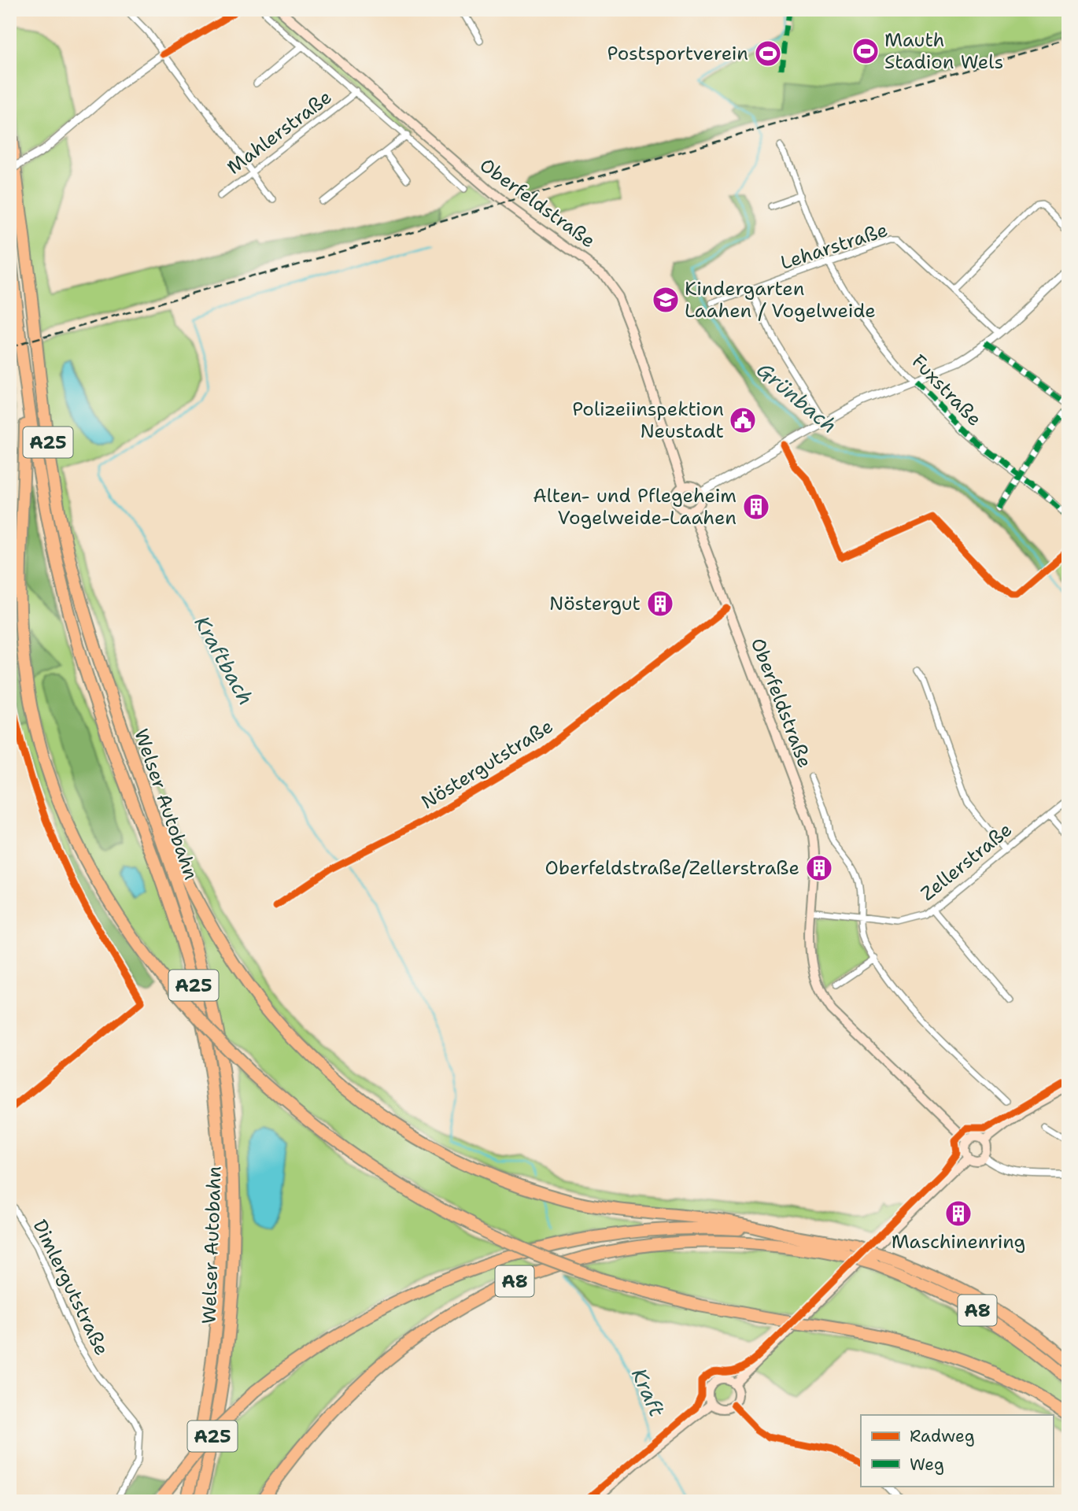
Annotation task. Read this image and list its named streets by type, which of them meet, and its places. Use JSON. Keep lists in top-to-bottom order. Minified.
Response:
{"streets":{"highway":["A25","Welser Autobahn","A8"],"main road":["Oberfeldstraße"],"street":["Mahlerstraße","Leharstraße","Fuxstraße","Nöstergutstraße","Zellerstraße","Dimlergutstraße"]},"crossings":[["Mahlerstraße","Oberfeldstraße"],["Oberfeldstraße","Nöstergutstraße"],["Leharstraße","Fuxstraße"]],"water":["Grünbach","Kraftbach","Kraft"],"places":{"sports":["Mauth Stadion Wels","Postsportverein"],"school or university":["Kindergarten Laahen / Vogelweide"],"public building":["Polizeiinspektion Neustadt"],"building":["Alten- und Pflegeheim Vogelweide-Laahen","Nöstergut","Oberfeldstraße/Zellerstraße","Maschinenring"]},"legend":["Radweg","Weg"]}
